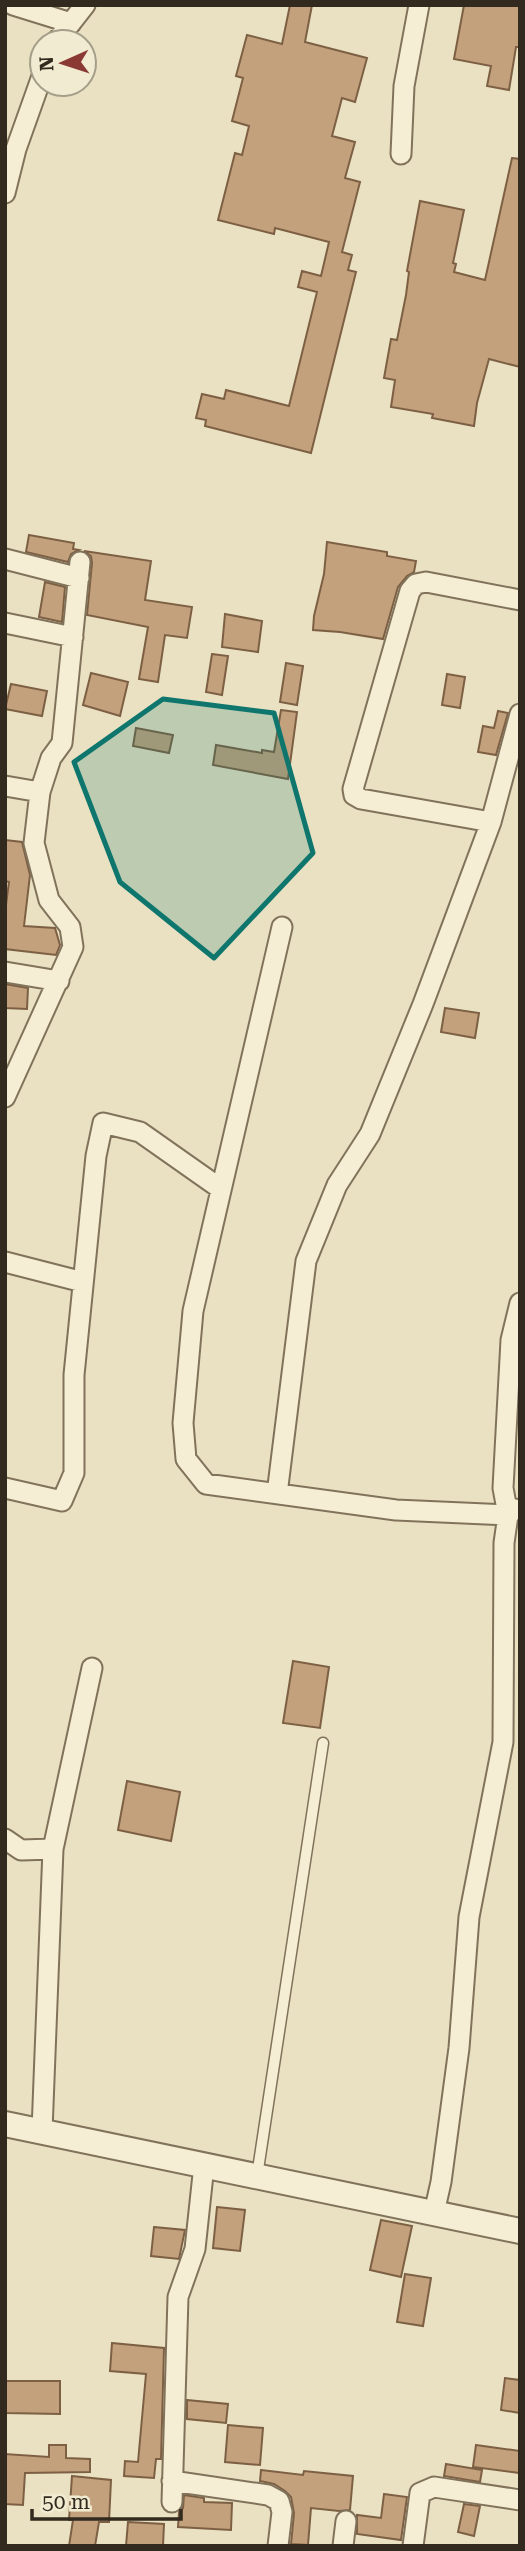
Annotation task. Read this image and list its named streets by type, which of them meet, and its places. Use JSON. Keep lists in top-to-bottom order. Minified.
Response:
{"scale_bar":"50 m","north":"left"}
